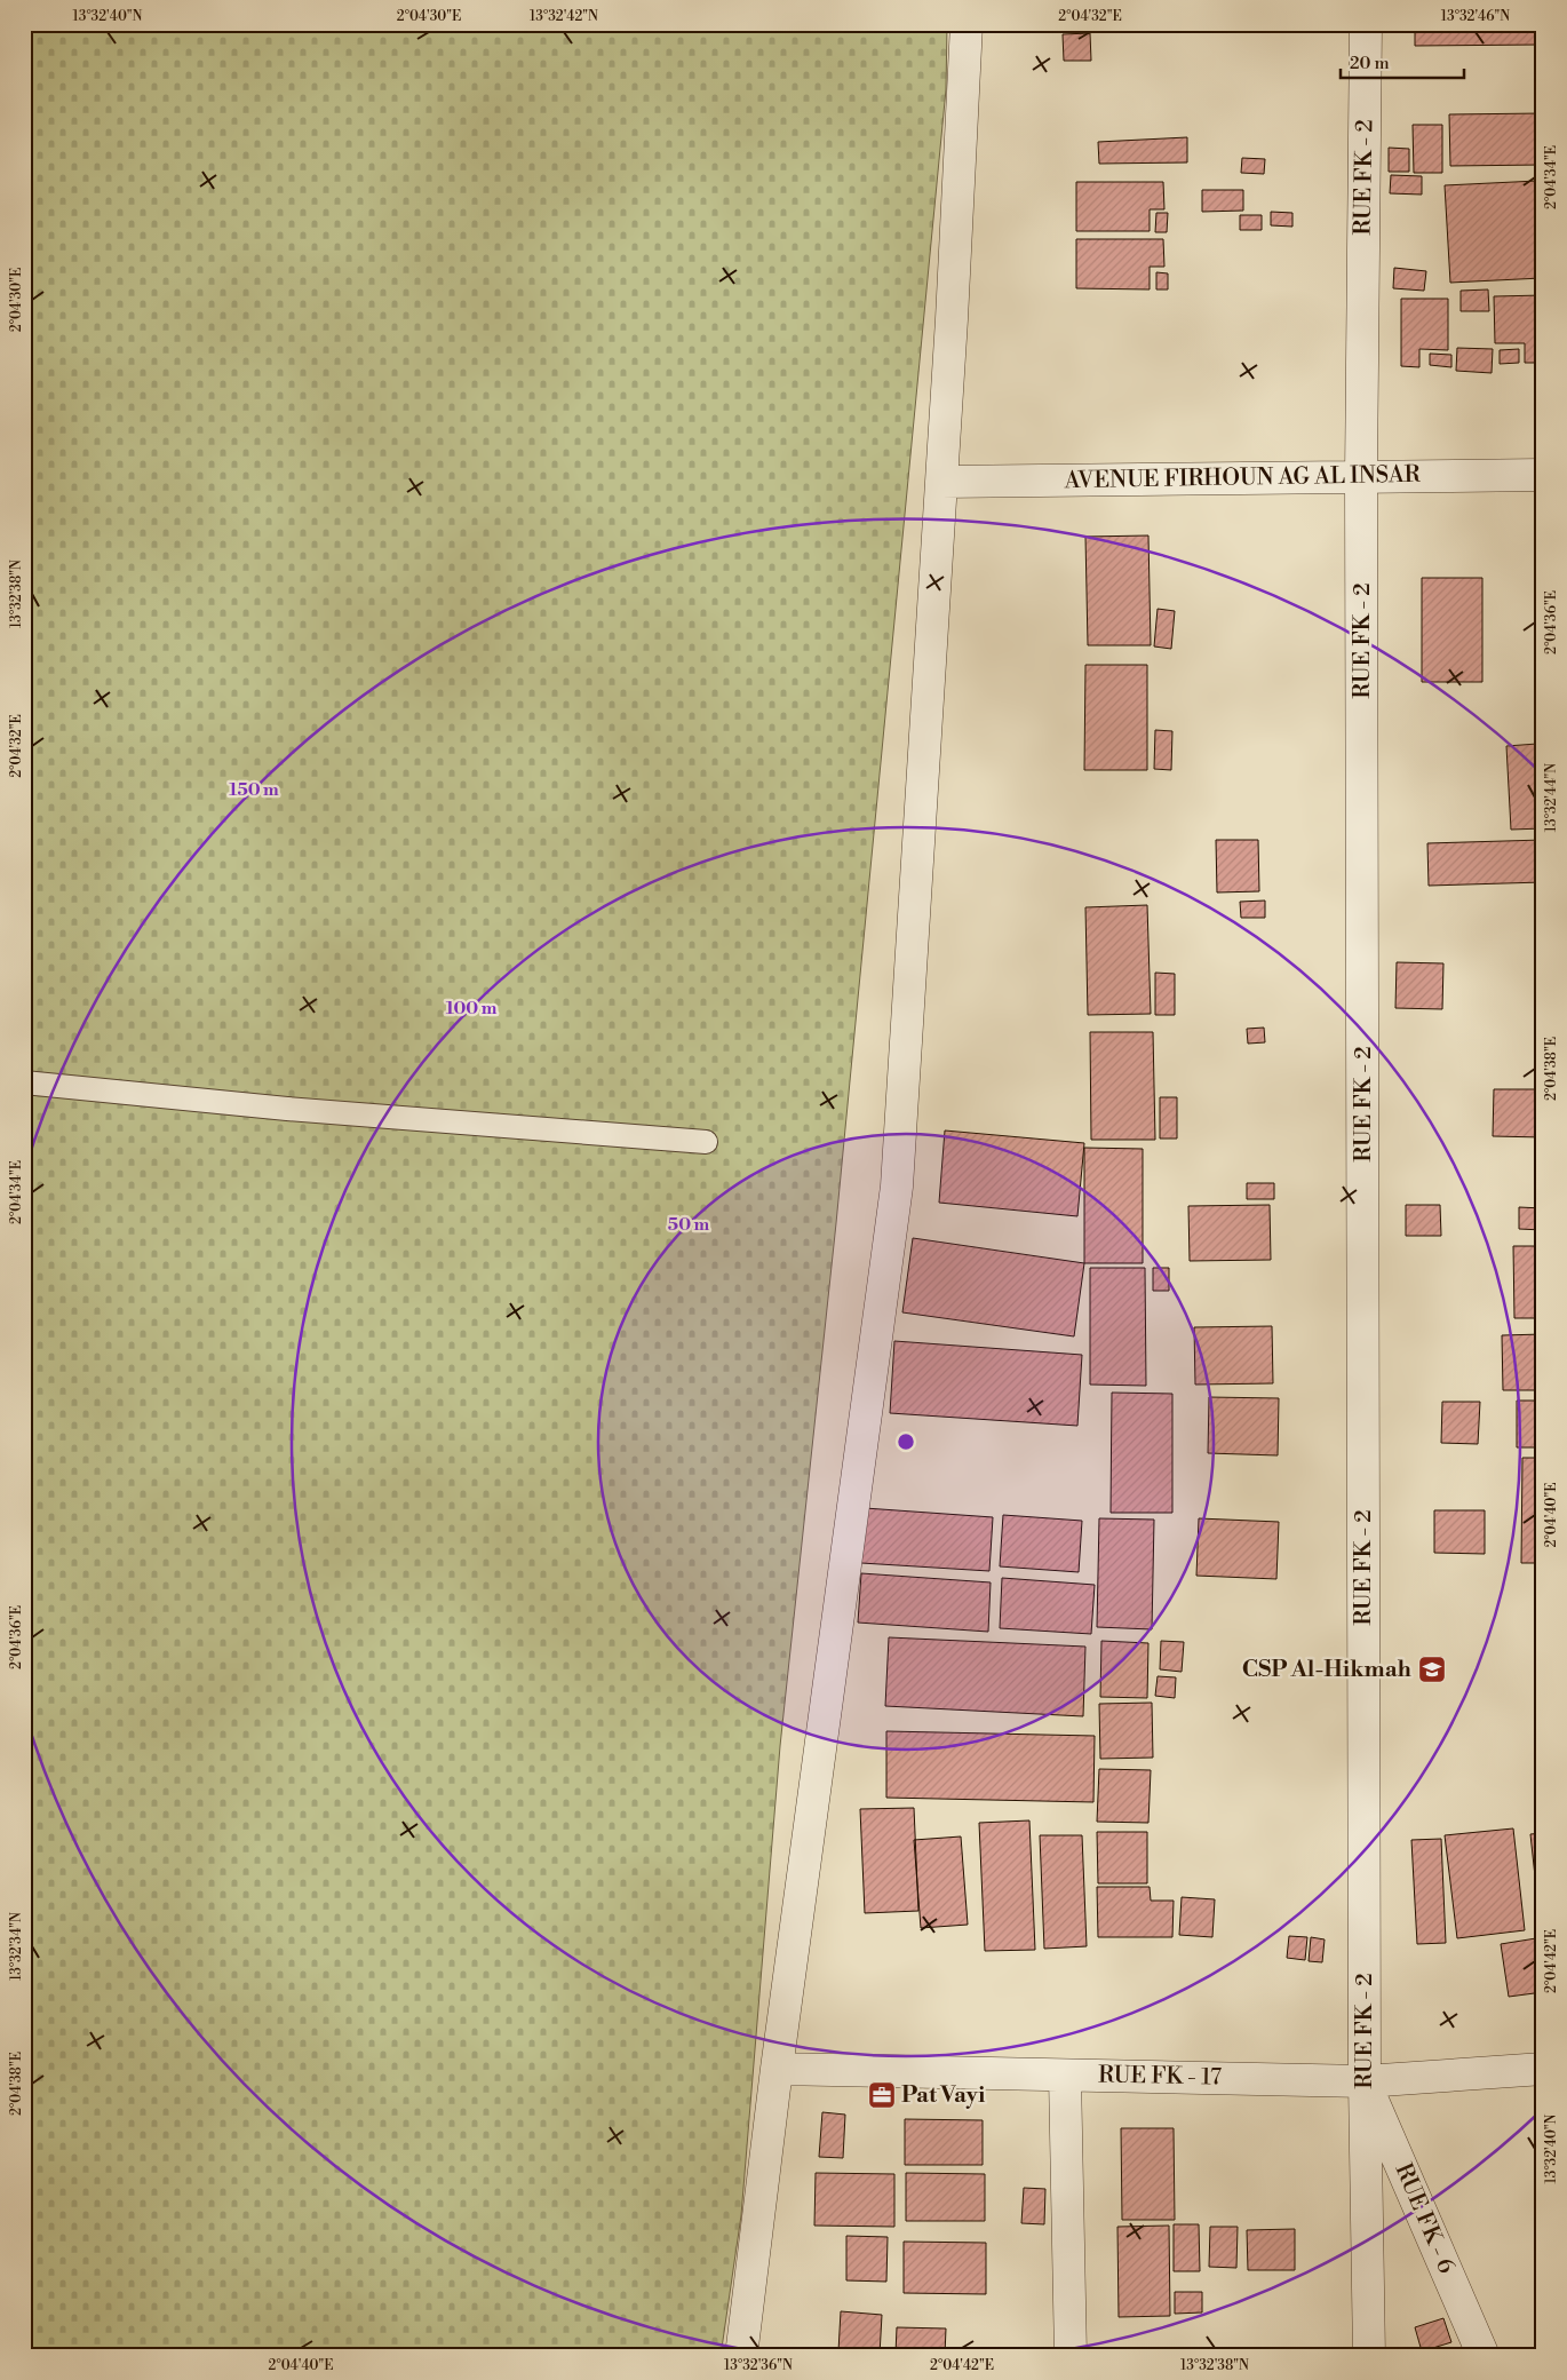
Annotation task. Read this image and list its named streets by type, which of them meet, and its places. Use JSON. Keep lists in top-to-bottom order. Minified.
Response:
{"streets":{"street":["RUE FK - 2","AVENUE FIRHOUN AG AL INSAR","RUE FK - 17","RUE FK - 6"]},"crossings":[["RUE FK - 2","AVENUE FIRHOUN AG AL INSAR"],["RUE FK - 2","RUE FK - 17"],["RUE FK - 2","RUE FK - 6"],["RUE FK - 17","RUE FK - 6"]],"places":{"school or university":["CSP Al-Hikmah"],"office":["Pat Vayi"]},"scale_bar":"20 m","coordinates":["13°32'40\"N","2°04'30\"E","13°32'42\"N","2°04'32\"E","13°32'46\"N","2°04'34\"E","13°32'38\"N","2°04'36\"E","13°32'44\"N","2°04'38\"E","2°04'40\"E","13°32'34\"N","2°04'42\"E","13°32'36\"N"],"rings":["150 m","100 m","50 m"]}
